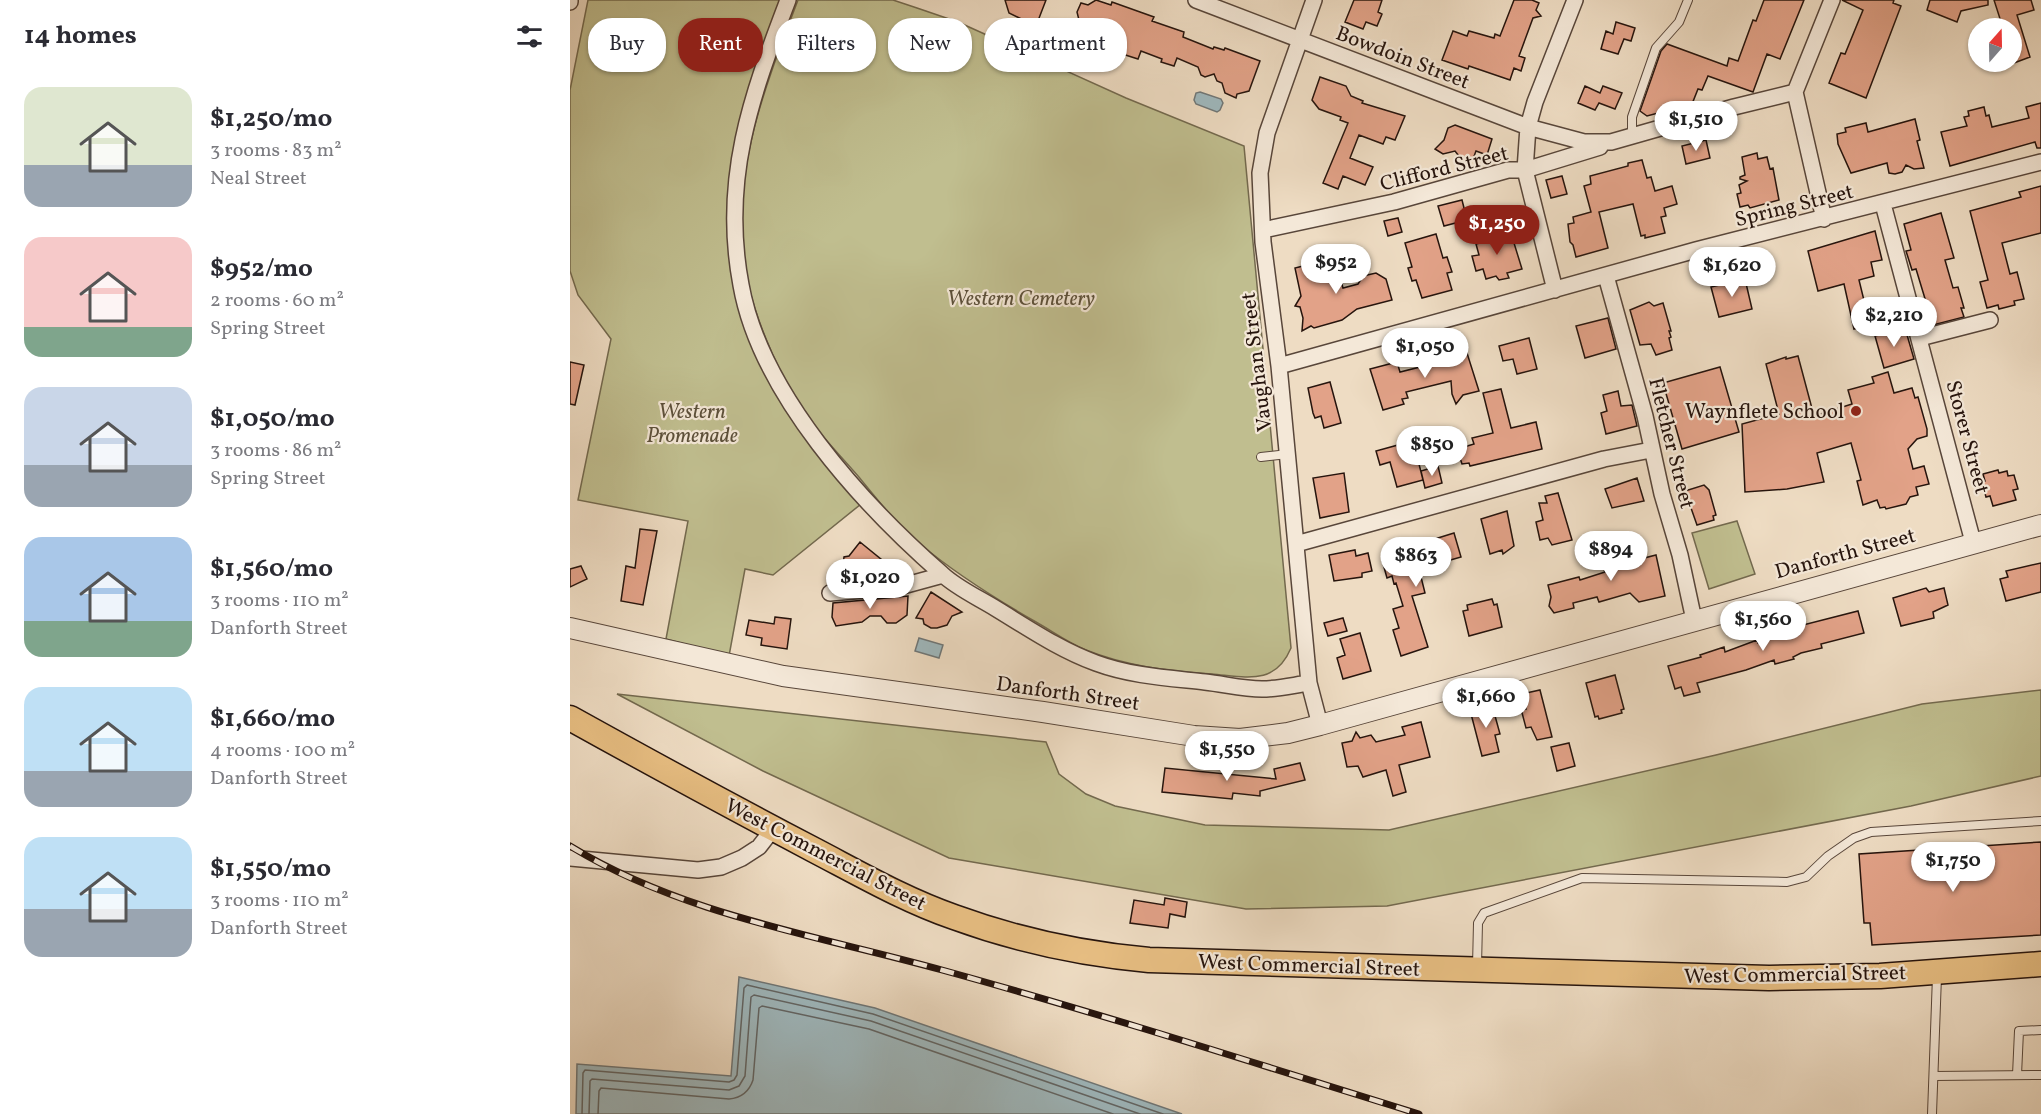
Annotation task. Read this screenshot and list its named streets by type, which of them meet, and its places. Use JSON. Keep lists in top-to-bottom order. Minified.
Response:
{"streets":{"main road":["West Commercial Street"],"street":["Bowdoin Street","Clifford Street","Spring Street","Vaughan Street","Storer Street","Fletcher Street","Danforth Street"]},"crossings":[["Bowdoin Street","Clifford Street"],["Bowdoin Street","Vaughan Street"],["Clifford Street","Vaughan Street"],["Spring Street","Vaughan Street"],["Spring Street","Storer Street"],["Spring Street","Fletcher Street"],["Vaughan Street","Danforth Street"],["Storer Street","Danforth Street"],["Fletcher Street","Danforth Street"]],"parks":["Western Cemetery","Western Promenade"],"places":["Waynflete School"],"north":"top","page":{"heading":"14 homes","chip":["Buy","Rent","Filters","New","Apartment"],"list":[{"name":"$1,250/mo","note":"3 rooms · 83 m² · Neal Street"},{"name":"$952/mo","note":"2 rooms · 60 m² · Spring Street"},{"name":"$1,050/mo","note":"3 rooms · 86 m² · Spring Street"},{"name":"$1,560/mo","note":"3 rooms · 110 m² · Danforth Street"},{"name":"$1,660/mo","note":"4 rooms · 100 m² · Danforth Street"},{"name":"$1,550/mo","note":"3 rooms · 110 m² · Danforth Street"}],"price":["$1,510","$1,250","$952","$1,620","$2,210","$1,050","$850","$894","$863","$1,020","$1,560","$1,660","$1,550","$1,750"]}}
